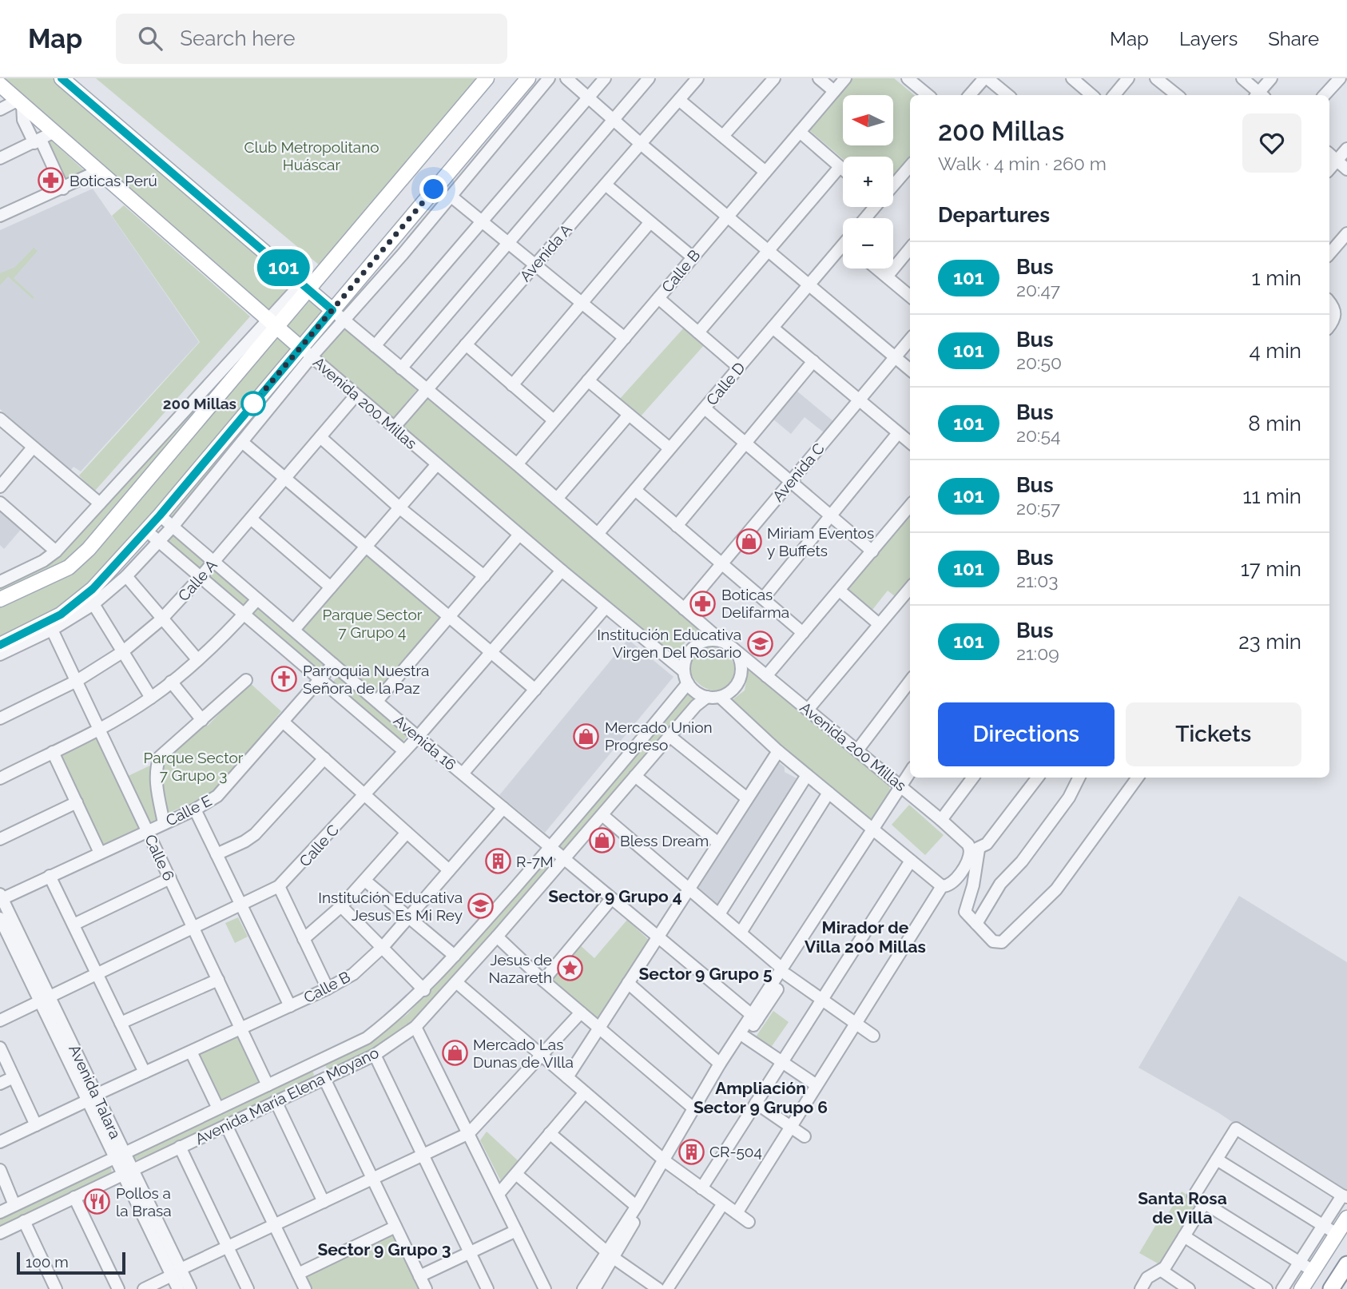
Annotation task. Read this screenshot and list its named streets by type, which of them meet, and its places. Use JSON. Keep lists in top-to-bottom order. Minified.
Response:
{"streets":{"main road":["Avenida 200 Millas"],"street":["Avenida A","Calle B","Calle D","Avenida C","Calle A","Avenida 16","Calle E","Calle C","Calle 6","Avenida Talara","Avenida María Elena Moyano"]},"crossings":[["Avenida A","Avenida 200 Millas"],["Calle B","Avenida 16"],["Calle B","Calle 6"],["Calle B","Avenida Talara"],["Avenida 200 Millas","Calle A"],["Avenida 200 Millas","Calle C"],["Avenida 200 Millas","Avenida María Elena Moyano"],["Calle A","Avenida 16"],["Calle A","Calle 6"],["Avenida 16","Calle E"],["Avenida 16","Calle C"],["Avenida 16","Avenida María Elena Moyano"],["Calle E","Calle 6"],["Calle E","Avenida Talara"],["Calle C","Calle 6"],["Calle C","Avenida Talara"],["Calle 6","Avenida María Elena Moyano"],["Avenida Talara","Avenida María Elena Moyano"]],"districts":["Sector 9 Grupo 4","Mirador de Villa 200 Millas","Sector 9 Grupo 5","Ampliación Sector 9 Grupo 6","Santa Rosa de Villa","Sector 9 Grupo 3"],"parks":["Club Metropolitano Huáscar","Parque Sector 7 Grupo 4","Parque Sector 7 Grupo 3"],"places":{"pharmacy":["Boticas Perú","Boticas Delifarma"],"other":["200 Millas"],"shop":["Miriam Eventos y Buffets","Mercado Union Progreso","Bless Dream","Mercado Las Dunas de VIlla"],"school or university":["Institución Educativa Virgen Del Rosario","Institución Educativa Jesus Es Mi Rey"],"church":["Parroquia Nuestra Señora de la Paz"],"building":["R-7M","CR-504"],"place":["Jesus de Nazareth"],"restaurant":["Pollos a la Brasa"]},"lines":["bus line 101"],"scale_bar":"100 m","north":"left","page":{"header":"Map","search":"Search here","nav":["Map","Layers","Share"],"on_map":"101","map_buttons":["+","−"],"heading":[["200 Millas","Walk · 4 min · 260 m"],"Departures"],"list":[{"mark":"101","name":"Bus","note":"20:47","value":"1 min"},{"mark":"101","name":"Bus","note":"20:50","value":"4 min"},{"mark":"101","name":"Bus","note":"20:54","value":"8 min"},{"mark":"101","name":"Bus","note":"20:57","value":"11 min"},{"mark":"101","name":"Bus","note":"21:03","value":"17 min"},{"mark":"101","name":"Bus","note":"21:09","value":"23 min"}],"buttons":["Directions","Tickets"],"scale":"100 m"}}
